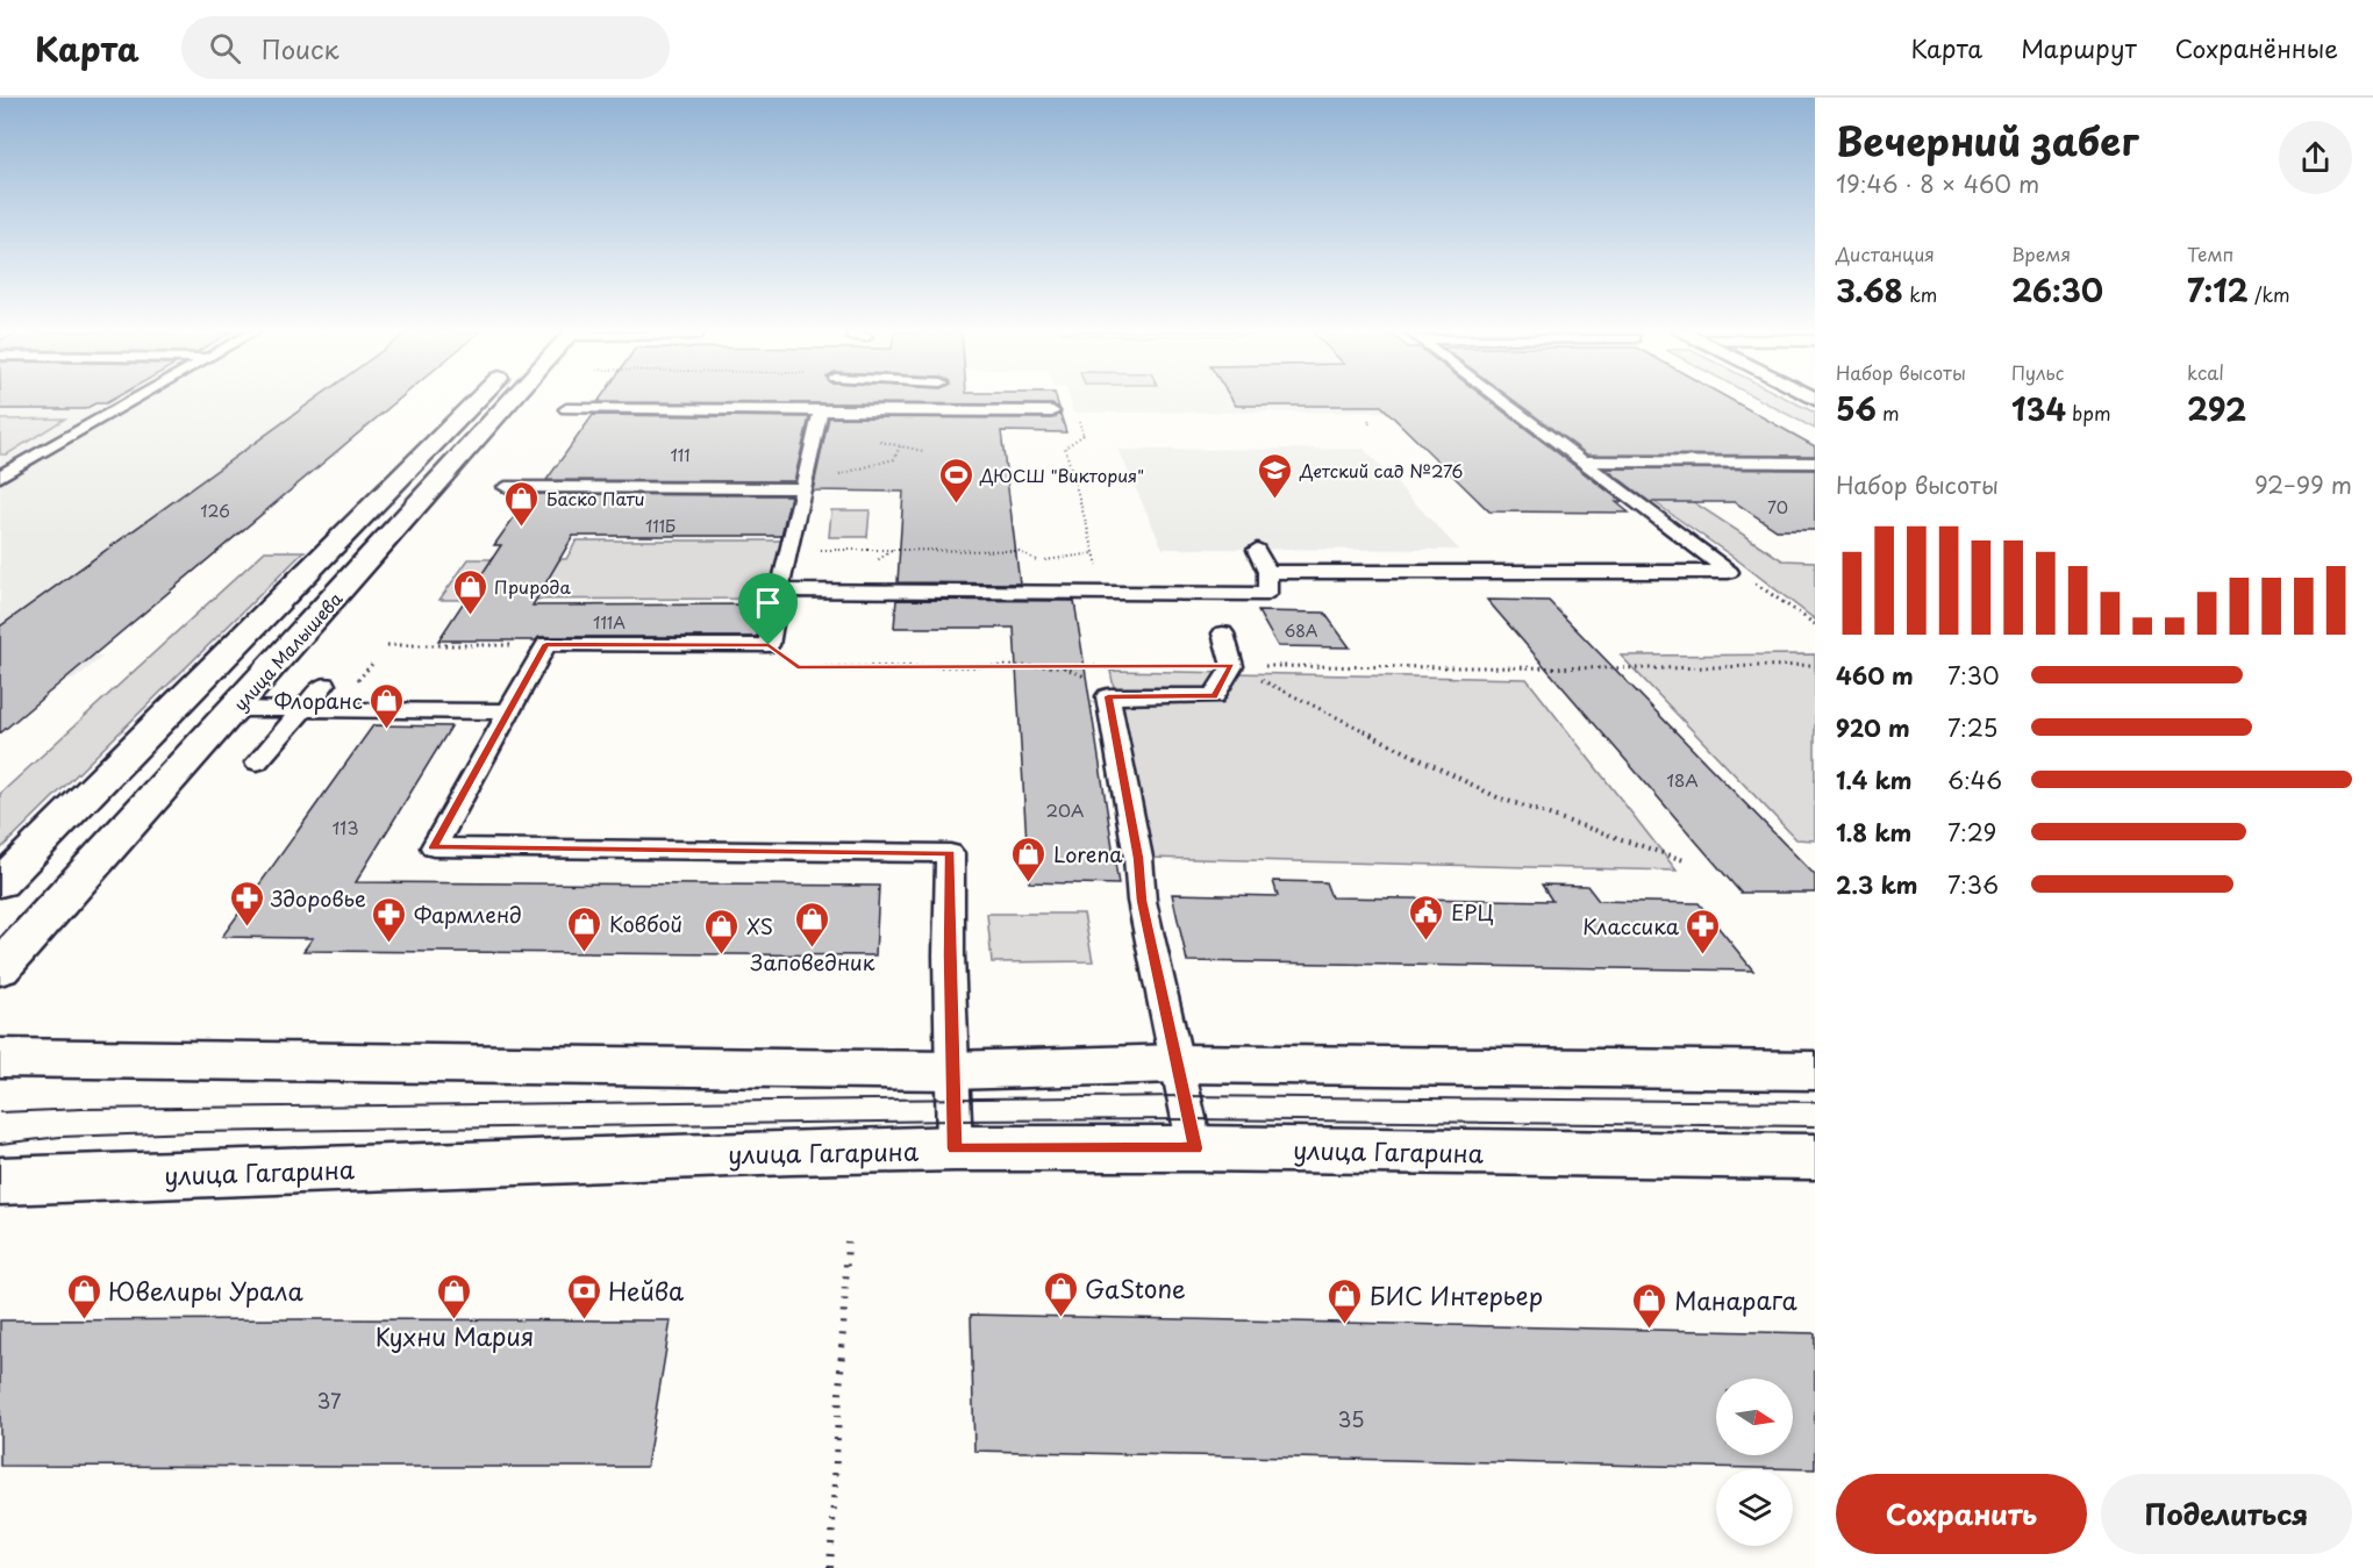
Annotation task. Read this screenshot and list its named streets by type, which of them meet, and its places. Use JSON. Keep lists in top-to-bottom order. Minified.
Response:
{"streets":{"main road":["улица Малышева","улица Гагарина"]},"places":{"school or university":["Детский сад №276"],"sports":["ДЮСШ \"Виктория\""],"shop":["Баско Пати","Природа","Флоранс","Lorena","Заповедник","Ковбой","XS","GaStone","Ювелиры Урала","Кухни Мария","БИС Интерьер","Манарага"],"pharmacy":["Здоровье","Фармленд","Классика"],"public building":["ЕРЦ"],"bank":["Нейва"]},"house_numbers":["111","70","126","111Б","111А","68А","18А","20А","113","37","35"],"north":"right","page":{"header":"Карта","search":"Поиск","nav":["Карта","Маршрут","Сохранённые"],"heading":["Вечерний забег","19:46 · 8 × 460 m"],"stats":[["Дистанция","3.68 km"],["Время","26:30"],["Темп","7:12 /km"],["Набор высоты","56 m"],["Пульс","134 bpm"],["kcal","292"]],"chart":["Набор высоты","92–99 m"],"list":[{"name":"460 m","note":"7:30"},{"name":"920 m","note":"7:25"},{"name":"1.4 km","note":"6:46"},{"name":"1.8 km","note":"7:29"},{"name":"2.3 km","note":"7:36"}],"buttons":["Сохранить","Поделиться"]}}
